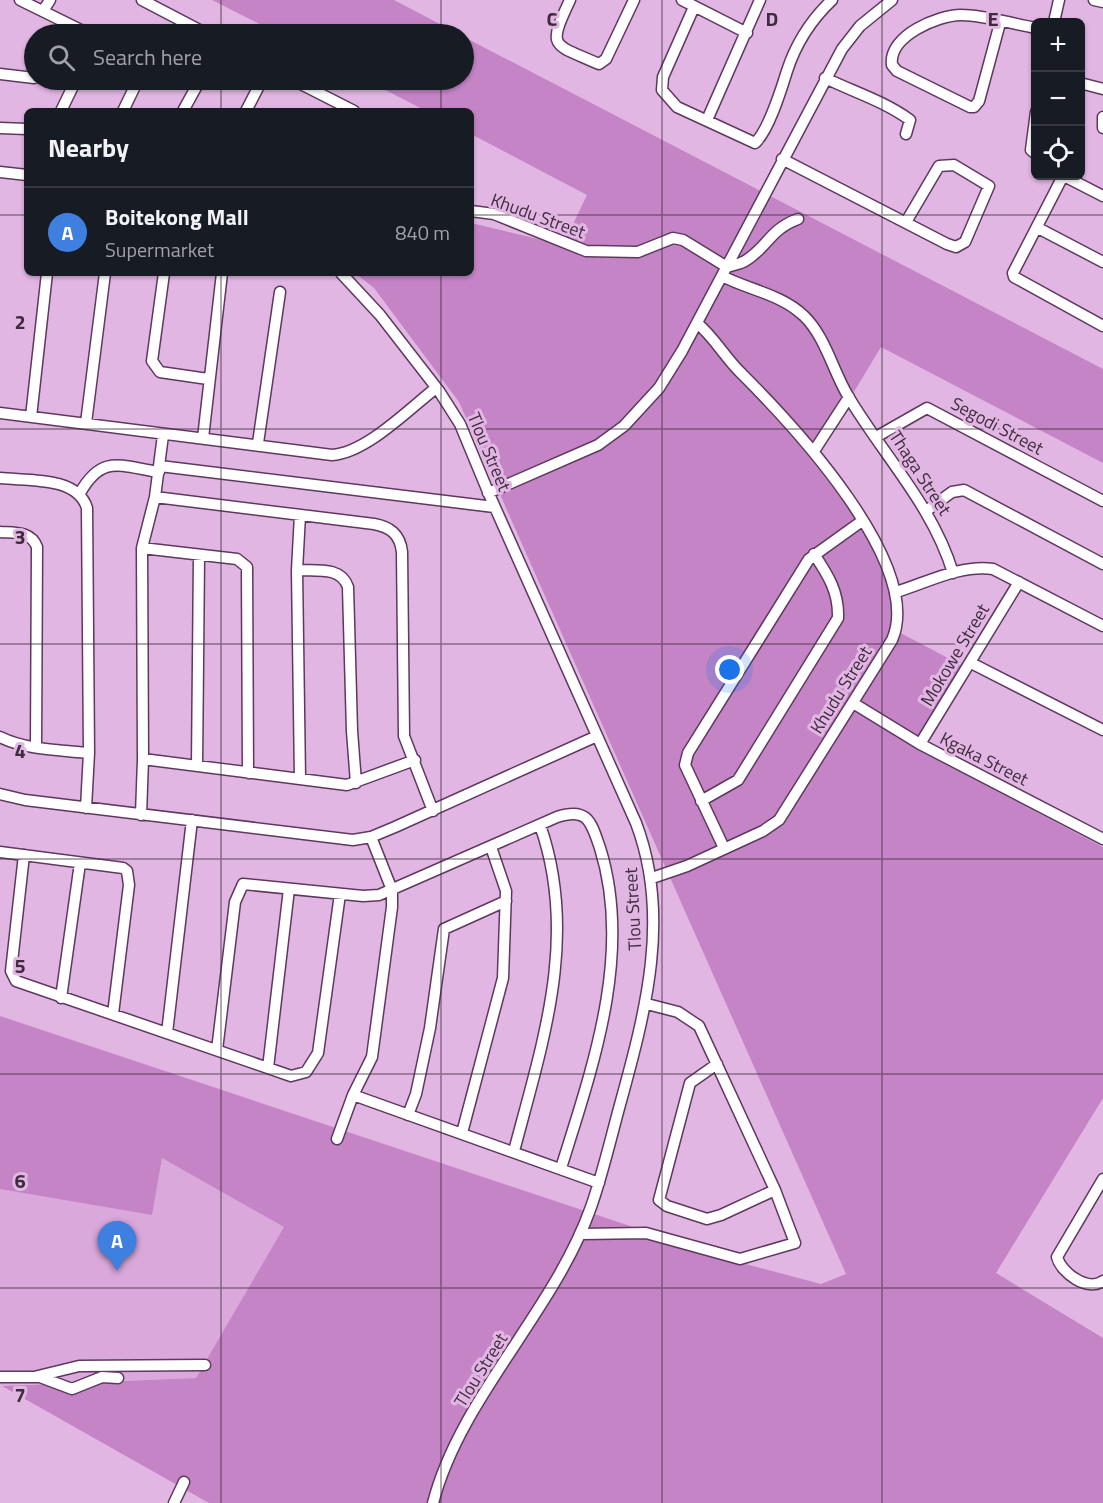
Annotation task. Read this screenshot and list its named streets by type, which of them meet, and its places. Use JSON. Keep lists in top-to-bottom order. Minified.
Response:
{"streets":{"street":["Khudu Street","Segodi Street","Tlou Street","Thaga Street","Mokowe Street","Kgaka Street"]},"crossings":[["Khudu Street","Tlou Street"],["Khudu Street","Thaga Street"],["Khudu Street","Kgaka Street"],["Segodi Street","Thaga Street"],["Mokowe Street","Kgaka Street"]],"page":{"map_buttons":["+","−"],"search":"Search here","heading":"Nearby","list":[{"mark":"A","name":"Boitekong Mall","note":"Supermarket","value":"840 m"}],"pins":"A"},"grid":{"columns":["C","D","E"],"rows":["2","3","4","5","6","7"]}}
